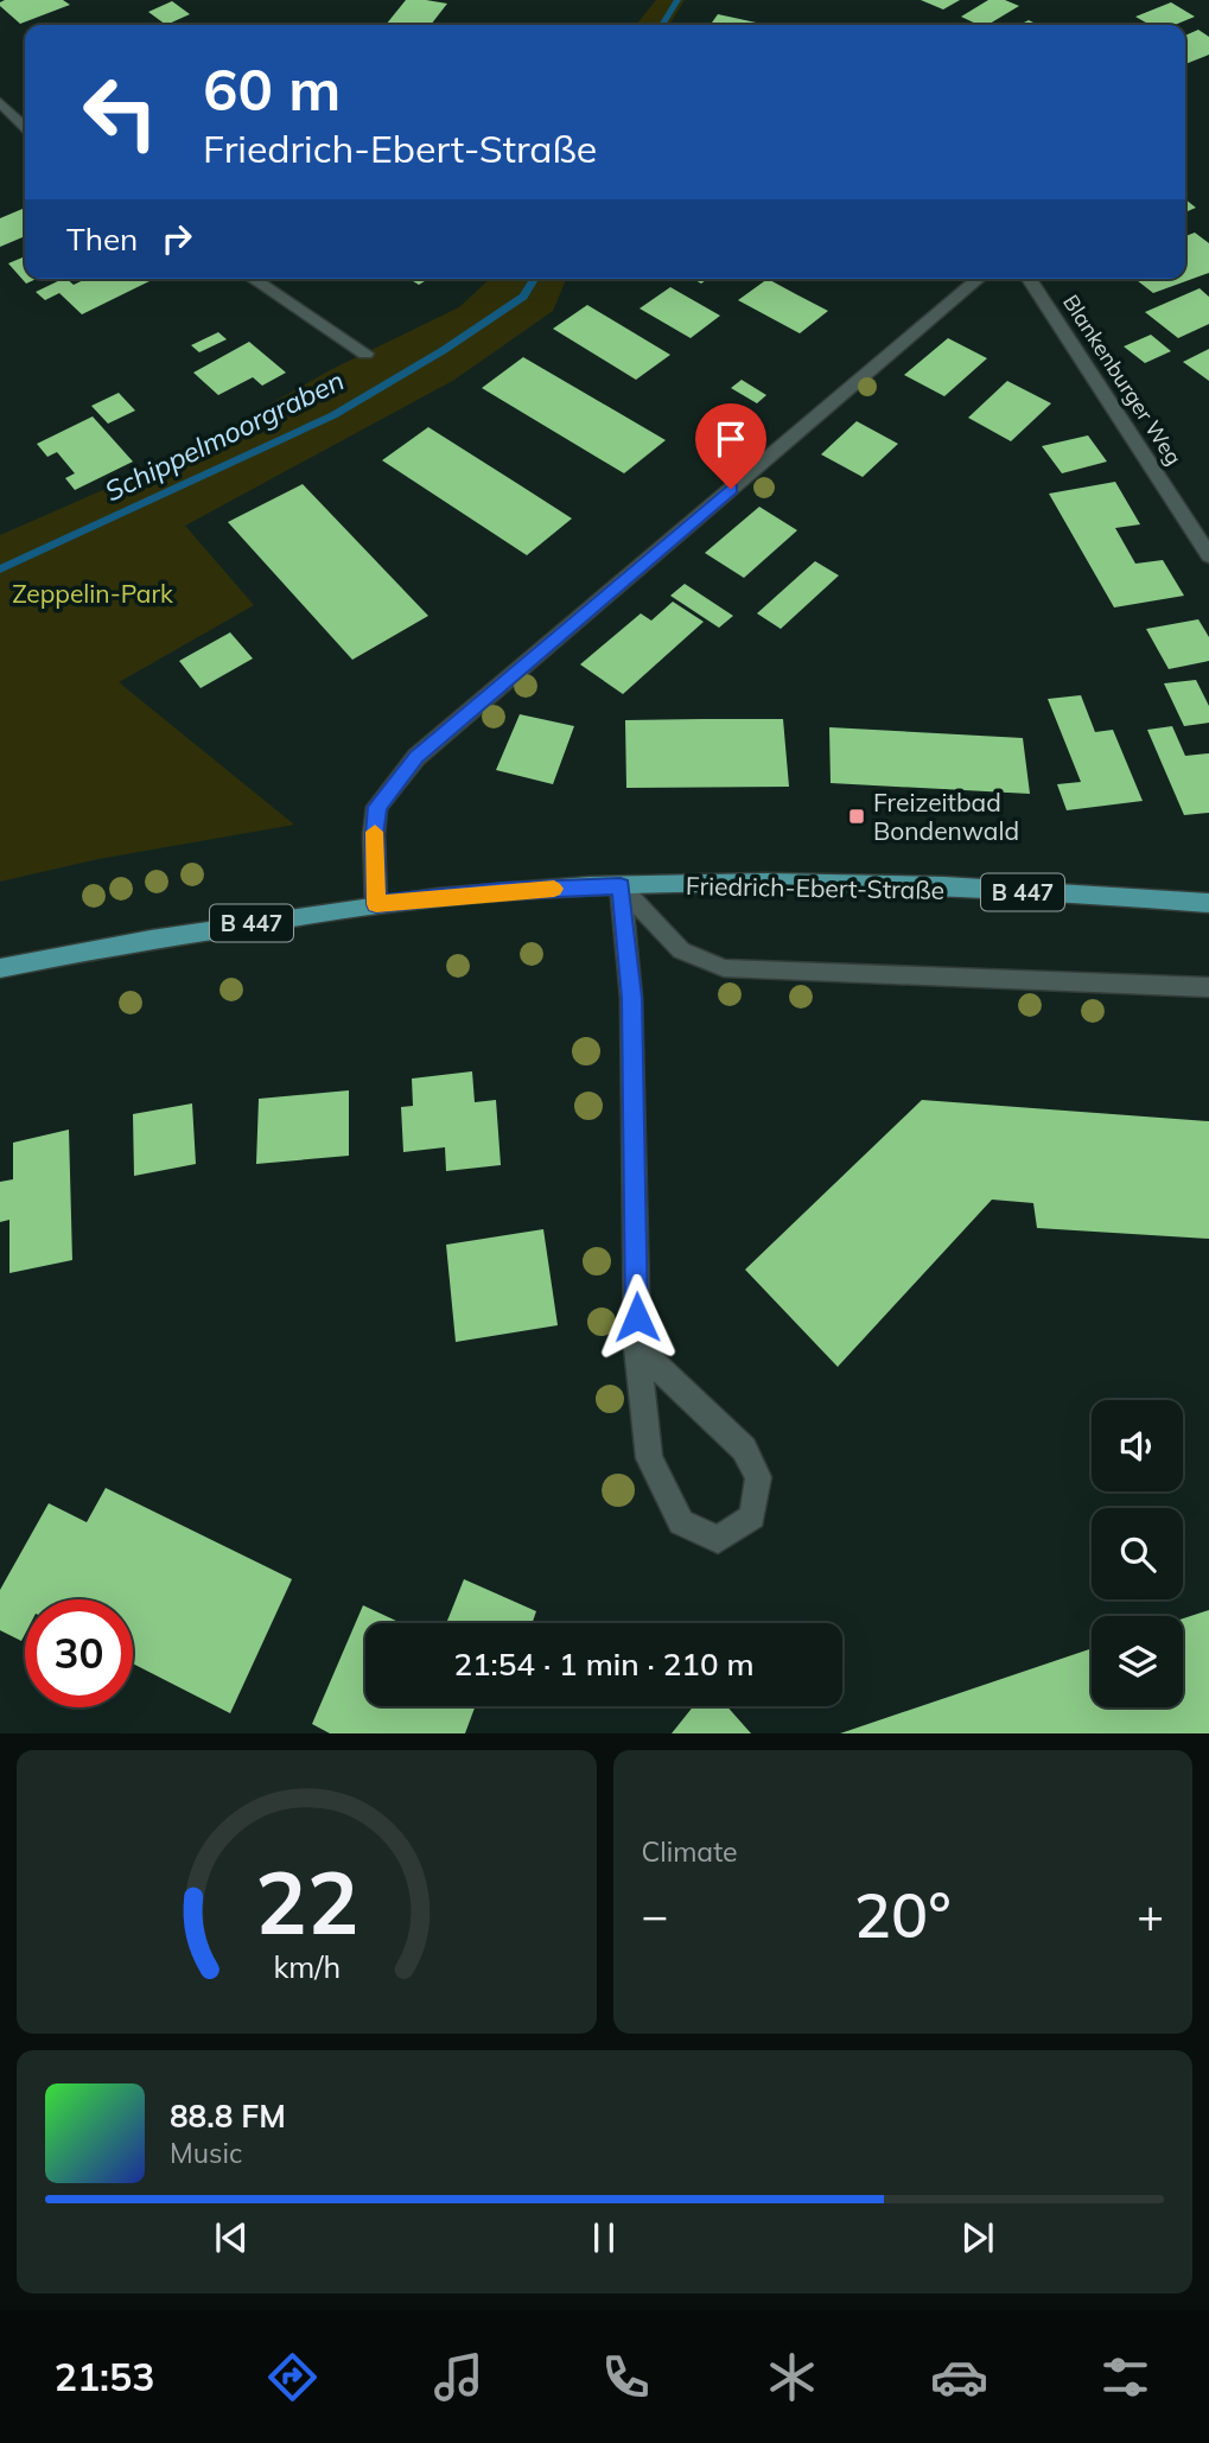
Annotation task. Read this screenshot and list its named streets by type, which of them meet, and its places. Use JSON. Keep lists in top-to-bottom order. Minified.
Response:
{"streets":{"main road":["Friedrich-Ebert-Straße","B 447"],"street":["Blankenburger Weg"]},"water":["Schippelmoorgraben"],"parks":["Zeppelin-Park"],"places":{"transit":["Freizeitbad Bondenwald"]},"page":{"turn":["60 m","Friedrich-Ebert-Straße"],"then":"Then","limit":"30","trip":"21:54 · 1 min · 210 m","tile":"Climate","heat":["−","20°","+"],"song":["88.8 FM","Music"],"tabs":"21:53","gauge":["22","km/h"]}}
